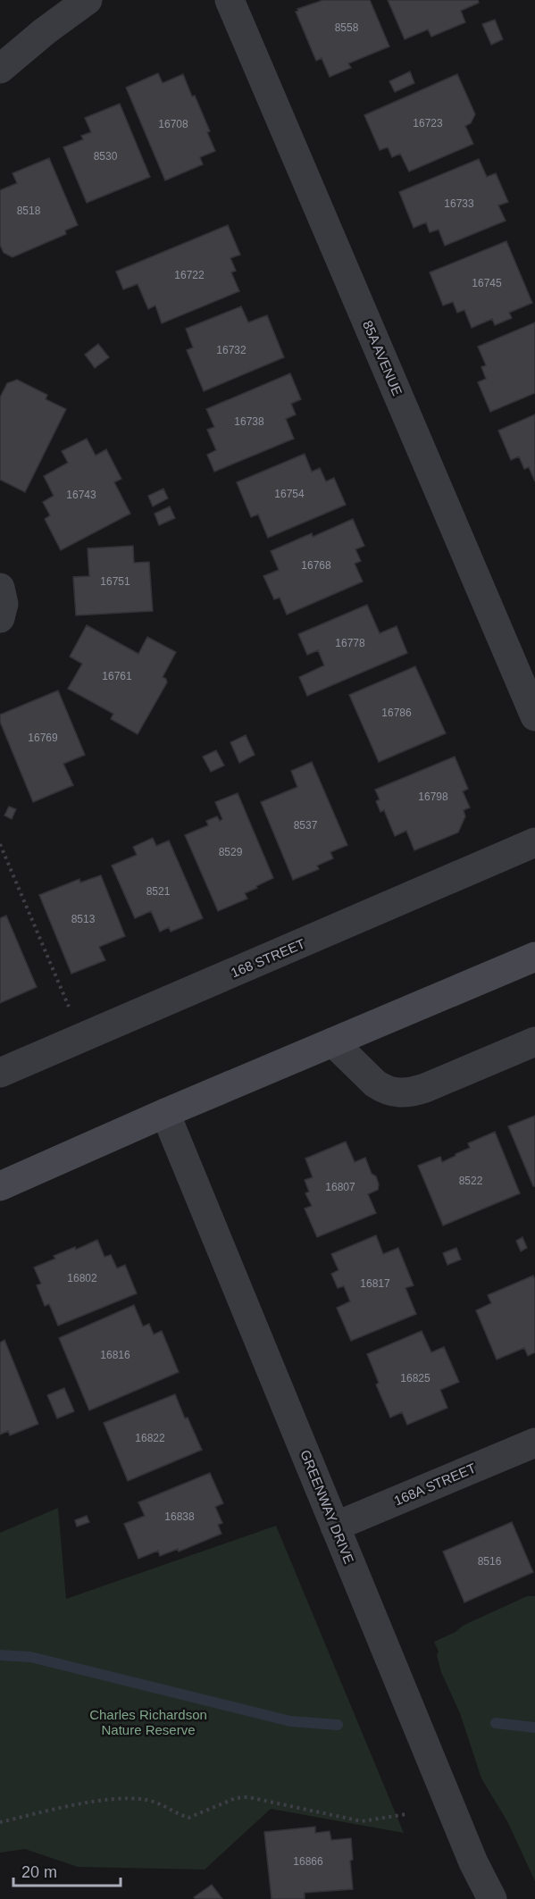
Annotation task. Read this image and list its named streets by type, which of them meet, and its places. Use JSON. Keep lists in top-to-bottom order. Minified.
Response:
{"streets":{"street":["85A AVENUE","168 STREET","168A STREET","GREENWAY DRIVE"]},"crossings":[["168A STREET","GREENWAY DRIVE"]],"parks":["Charles Richardson Nature Reserve"],"house_numbers":["8558","16723","16708","8530","16733","8518","16722","16745","16732","16738","16754","16743","16768","16751","16778","16761","16786","16769","16798","8537","8529","8521","8513","8522","16807","16802","16817","16816","16825","16822","16838","8516","16866"],"scale_bar":"20 m"}
